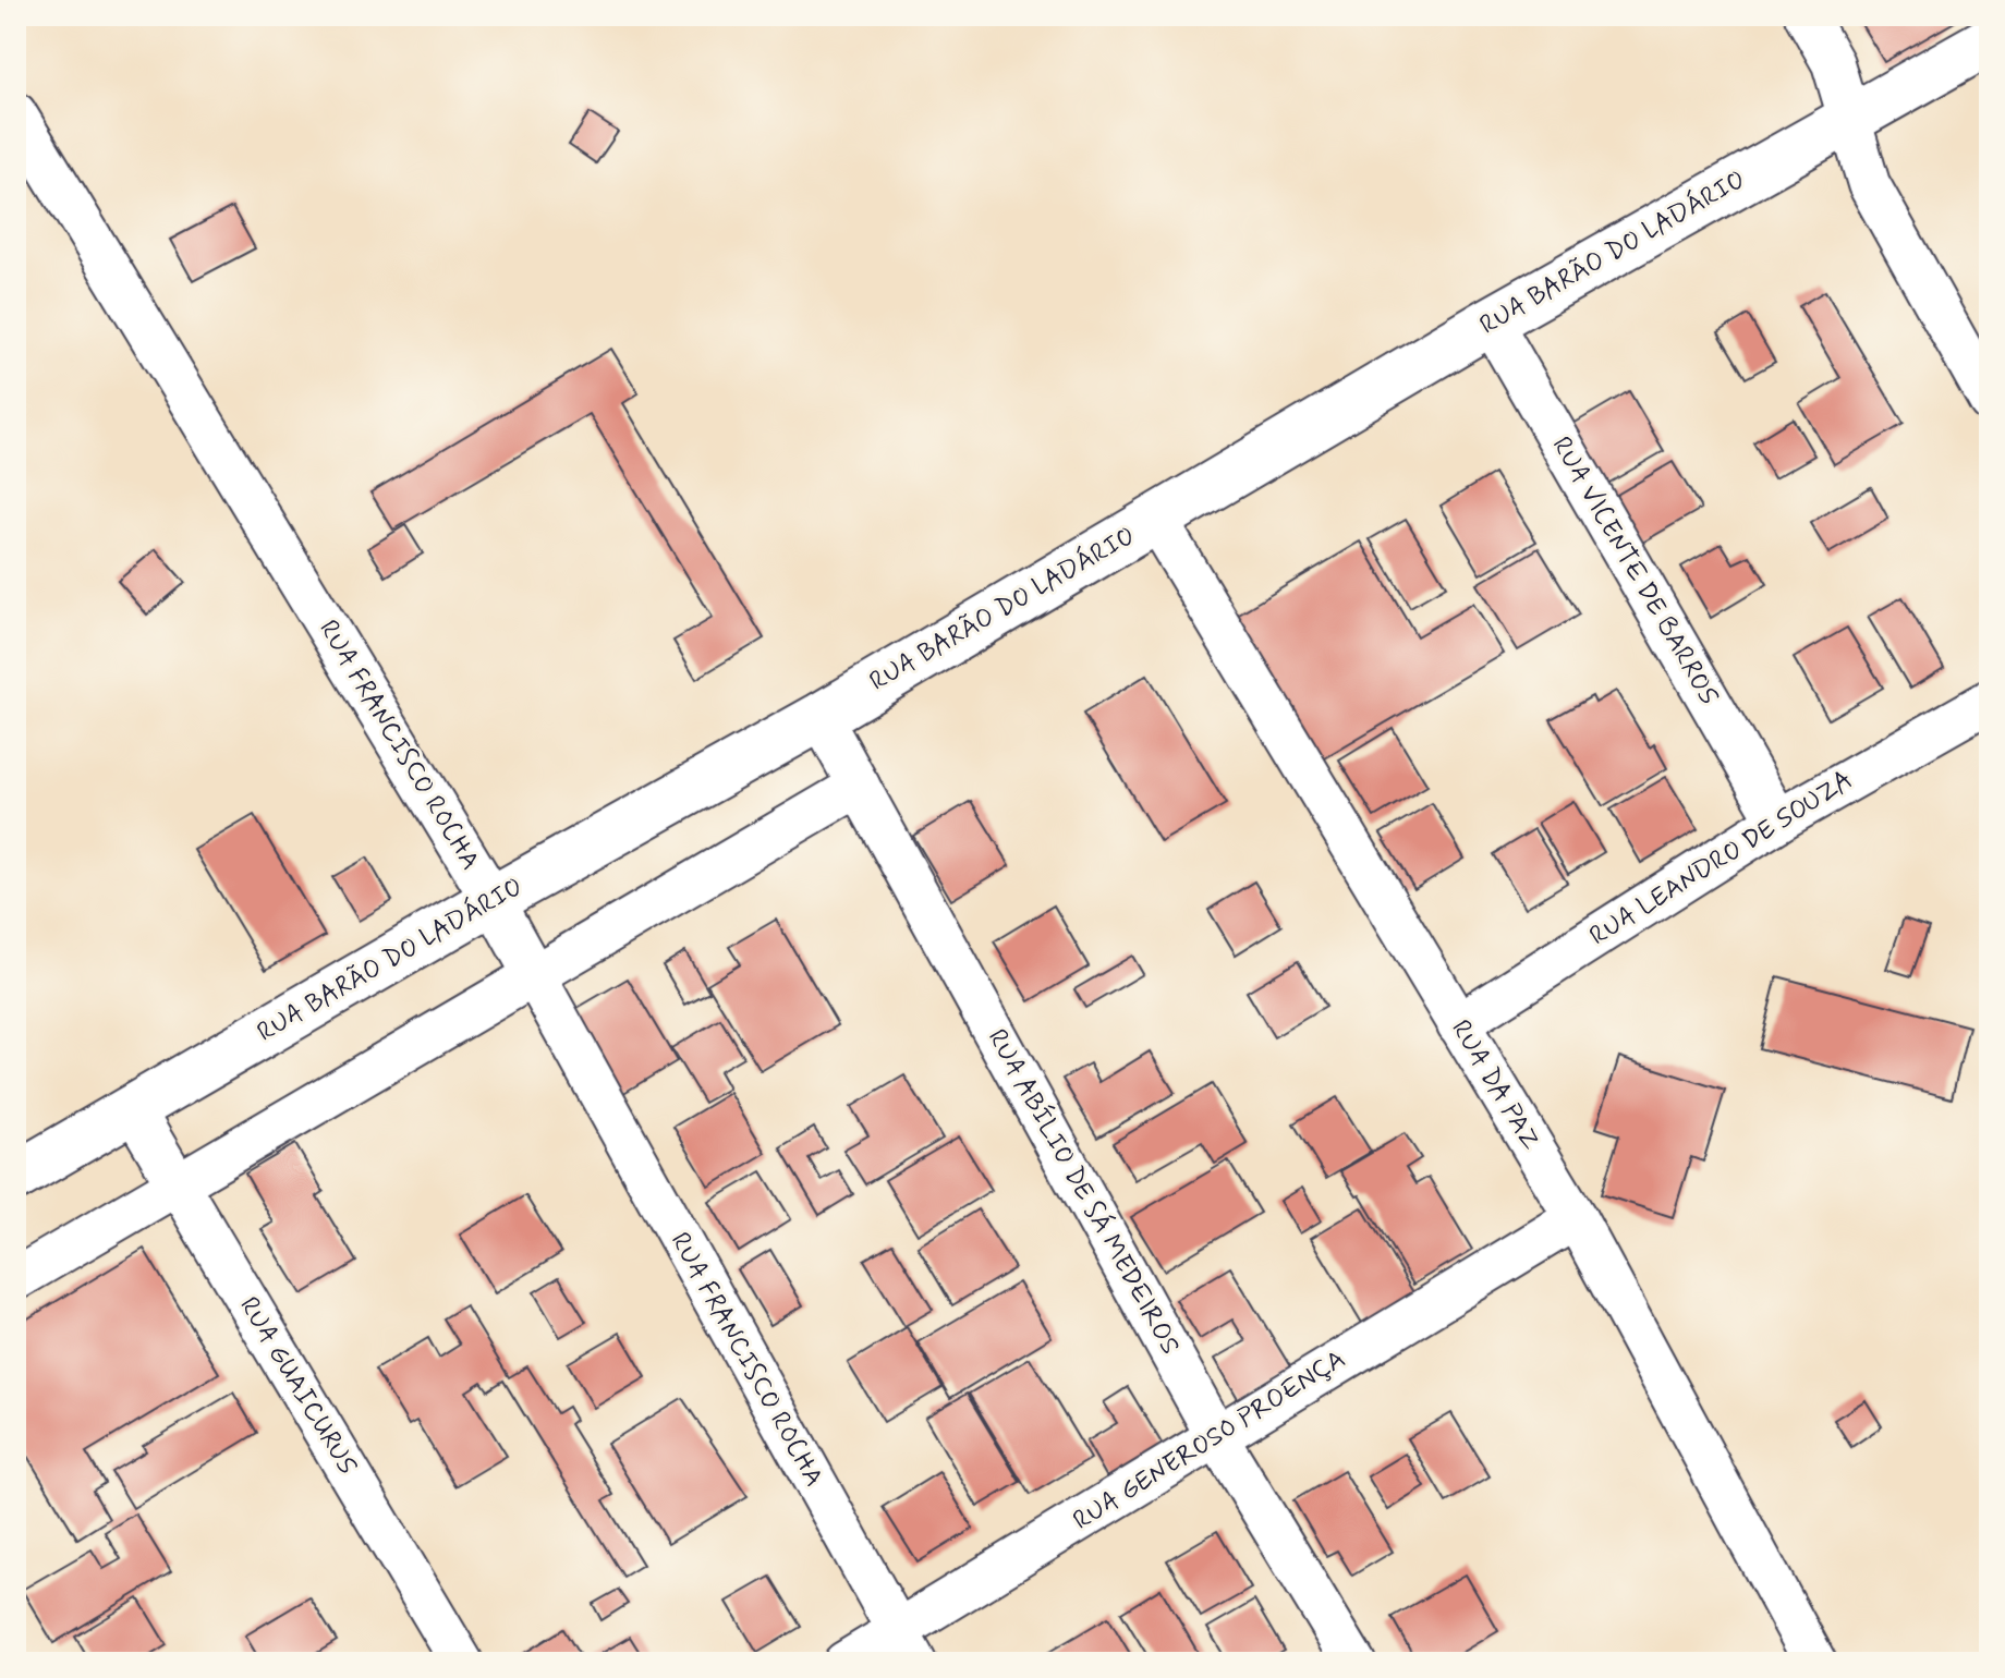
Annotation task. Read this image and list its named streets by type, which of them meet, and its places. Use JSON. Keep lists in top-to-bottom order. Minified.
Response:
{"streets":{"main road":["RUA BARÃO DO LADÁRIO"],"street":["RUA VICENTE DE BARROS","RUA FRANCISCO ROCHA","RUA LEANDRO DE SOUZA","RUA DA PAZ","RUA ABÍLIO DE SÁ MEDEIROS","RUA GUAICURUS","RUA GENEROSO PROENÇA"]},"crossings":[["RUA BARÃO DO LADÁRIO","RUA VICENTE DE BARROS"],["RUA BARÃO DO LADÁRIO","RUA FRANCISCO ROCHA"],["RUA BARÃO DO LADÁRIO","RUA DA PAZ"],["RUA BARÃO DO LADÁRIO","RUA ABÍLIO DE SÁ MEDEIROS"],["RUA BARÃO DO LADÁRIO","RUA GUAICURUS"],["RUA VICENTE DE BARROS","RUA LEANDRO DE SOUZA"],["RUA FRANCISCO ROCHA","RUA GENEROSO PROENÇA"],["RUA LEANDRO DE SOUZA","RUA DA PAZ"],["RUA DA PAZ","RUA GENEROSO PROENÇA"],["RUA ABÍLIO DE SÁ MEDEIROS","RUA GENEROSO PROENÇA"]]}
